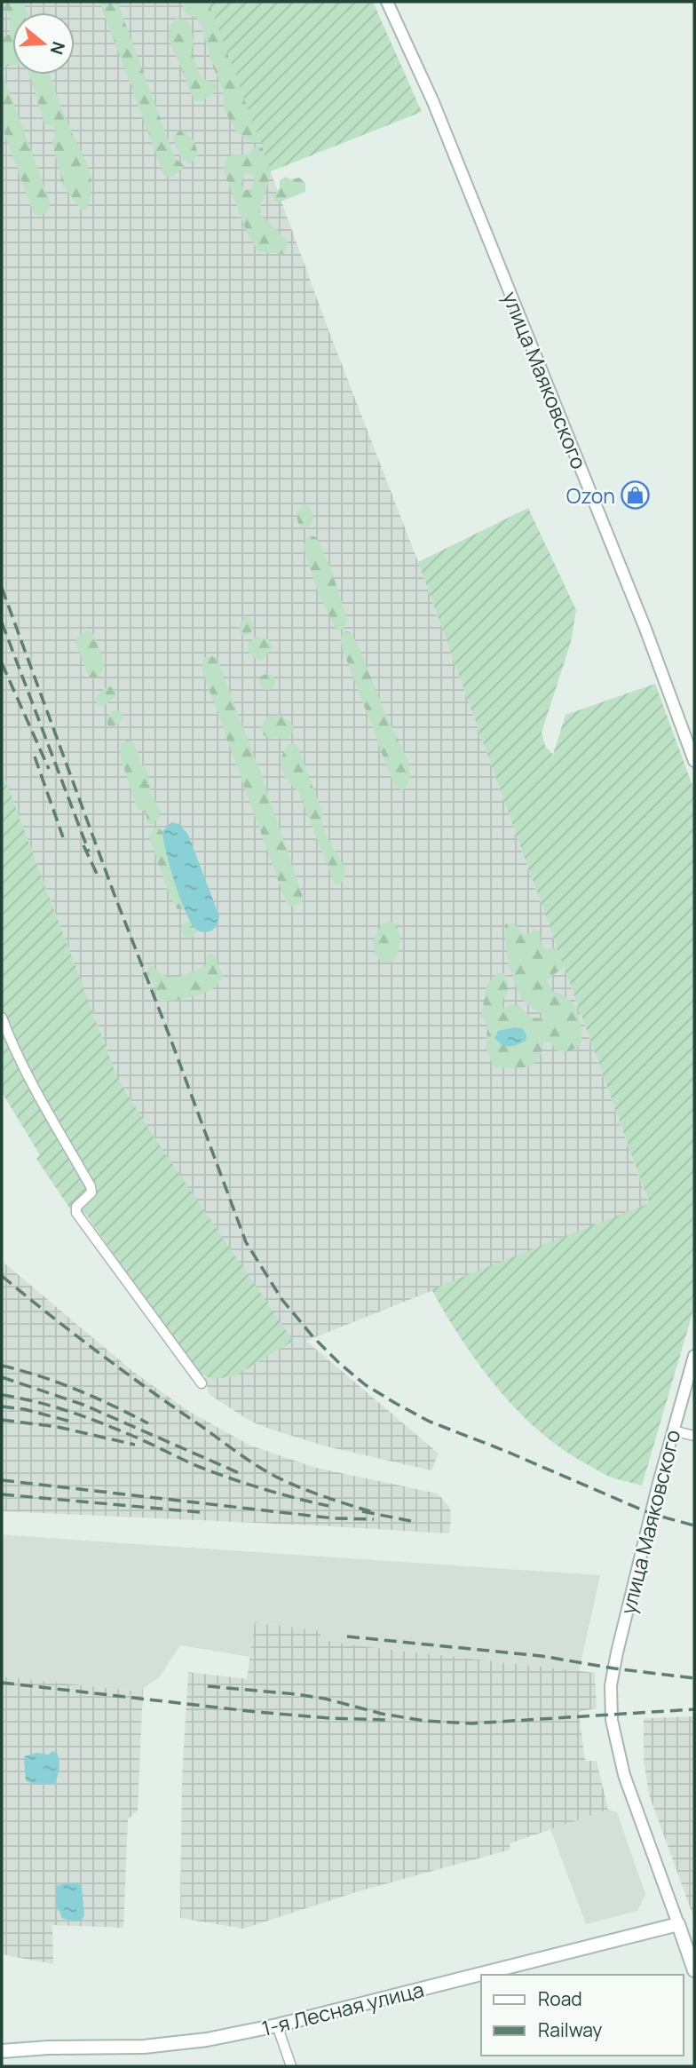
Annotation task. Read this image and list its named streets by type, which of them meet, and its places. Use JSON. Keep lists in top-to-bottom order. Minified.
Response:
{"streets":{"main road":["1-я Лесная улица"],"street":["улица Маяковского"]},"crossings":[["улица Маяковского","1-я Лесная улица"]],"places":{"shop":["Ozon"]},"legend":["Road","Railway"],"north":"right"}
